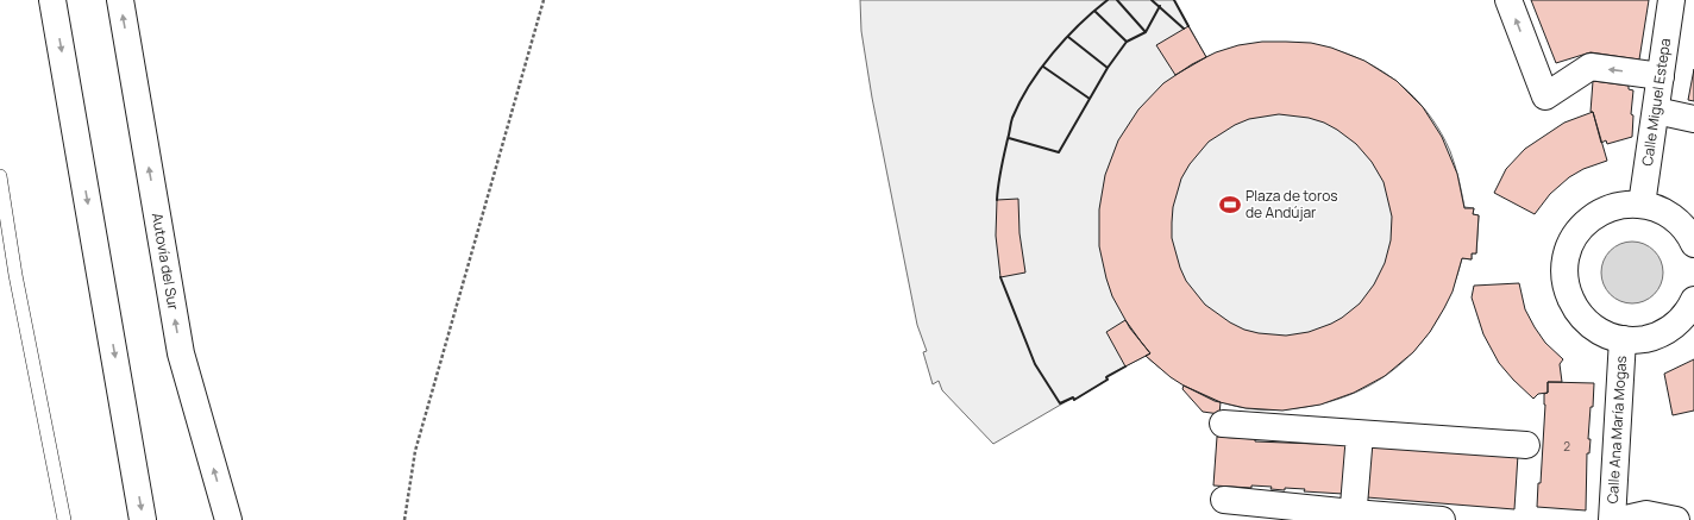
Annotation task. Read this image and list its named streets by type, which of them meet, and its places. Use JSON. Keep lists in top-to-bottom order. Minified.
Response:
{"streets":{"main road":["Calle Miguel Estepa","Autovía del Sur","Calle Ana María Mogas"]},"places":{"sports":["Plaza de toros de Andújar"]},"house_numbers":["2"]}
